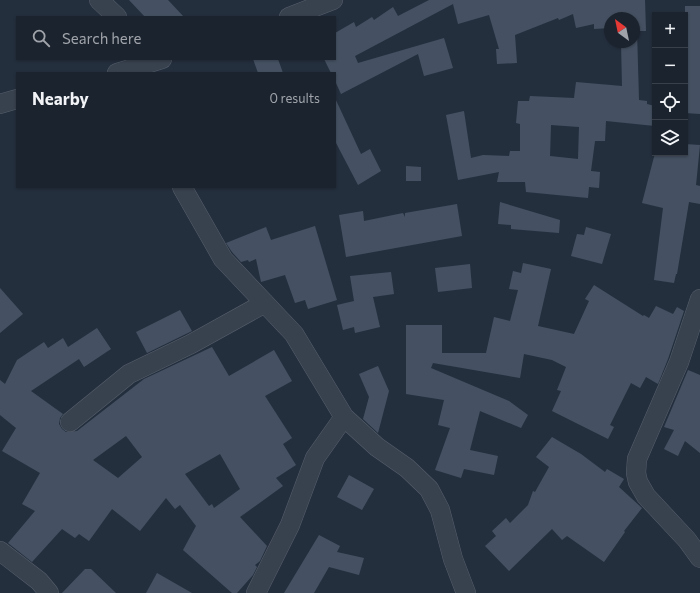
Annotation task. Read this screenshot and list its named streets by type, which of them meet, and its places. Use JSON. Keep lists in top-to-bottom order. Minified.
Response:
{"north":"top left","page":{"map_buttons":["+","−"],"search":"Search here","heading":["Nearby","0 results"]}}
